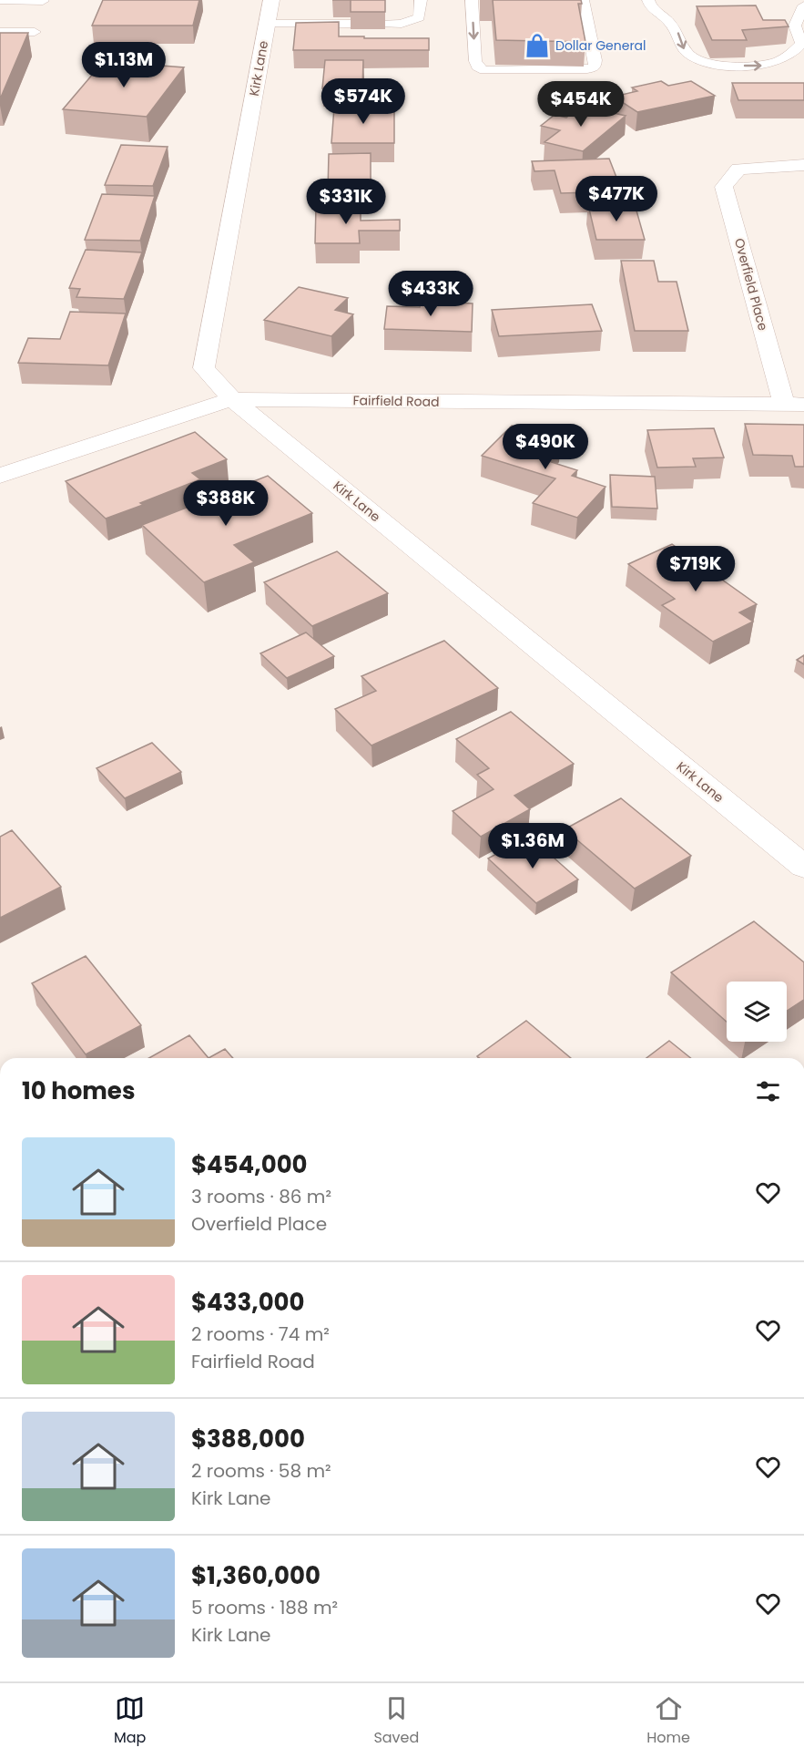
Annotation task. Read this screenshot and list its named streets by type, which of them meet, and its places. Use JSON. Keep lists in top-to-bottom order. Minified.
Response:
{"streets":{"street":["Kirk Lane","Overfield Place","Fairfield Road"]},"crossings":[["Kirk Lane","Fairfield Road"],["Overfield Place","Fairfield Road"]],"places":{"shop":["Dollar General"]},"page":{"price":["$1.13M","$574K","$454K","$477K","$331K","$433K","$490K","$388K","$719K","$1.36M"],"heading":"10 homes","list":[{"name":"$454,000","note":"3 rooms · 86 m² · Overfield Place"},{"name":"$433,000","note":"2 rooms · 74 m² · Fairfield Road"},{"name":"$388,000","note":"2 rooms · 58 m² · Kirk Lane"},{"name":"$1,360,000","note":"5 rooms · 188 m² · Kirk Lane"}],"tabs":["Map","Saved","Home"]}}
